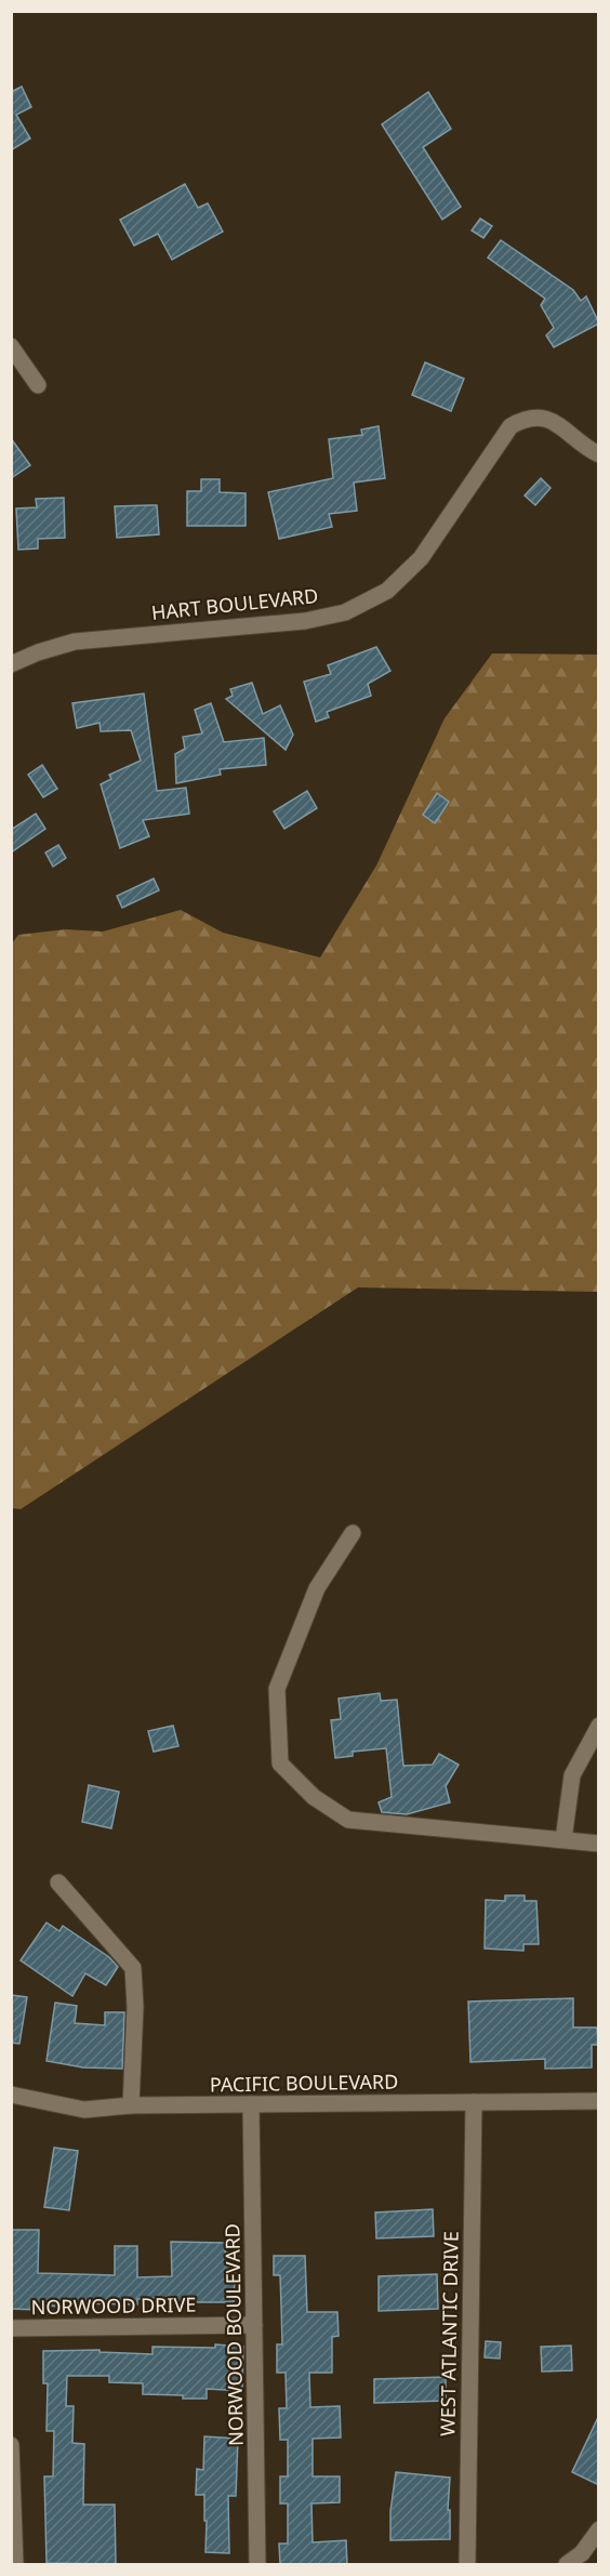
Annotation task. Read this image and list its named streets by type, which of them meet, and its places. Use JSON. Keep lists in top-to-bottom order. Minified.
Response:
{"streets":{"street":["HART BOULEVARD","PACIFIC BOULEVARD","NORWOOD DRIVE","WEST ATLANTIC DRIVE","NORWOOD BOULEVARD"]},"crossings":[["PACIFIC BOULEVARD","WEST ATLANTIC DRIVE"],["PACIFIC BOULEVARD","NORWOOD BOULEVARD"],["NORWOOD DRIVE","NORWOOD BOULEVARD"]]}
